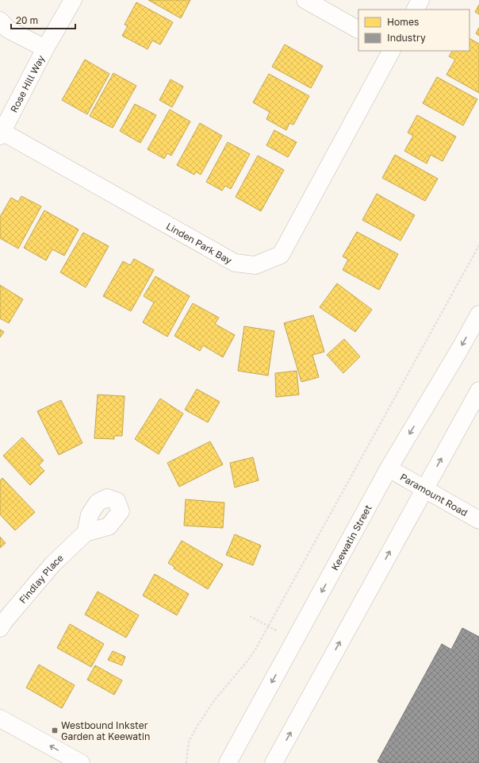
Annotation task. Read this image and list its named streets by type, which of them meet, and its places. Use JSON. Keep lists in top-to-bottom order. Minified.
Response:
{"streets":{"street":["Rose Hill Way","Linden Park Bay","Paramount Road","Keewatin Street","Findlay Place"]},"crossings":[["Rose Hill Way","Linden Park Bay"],["Paramount Road","Keewatin Street"]],"places":{"transit":["Westbound Inkster Garden at Keewatin"]},"legend":["Homes","Industry"],"scale_bar":"20 m"}
